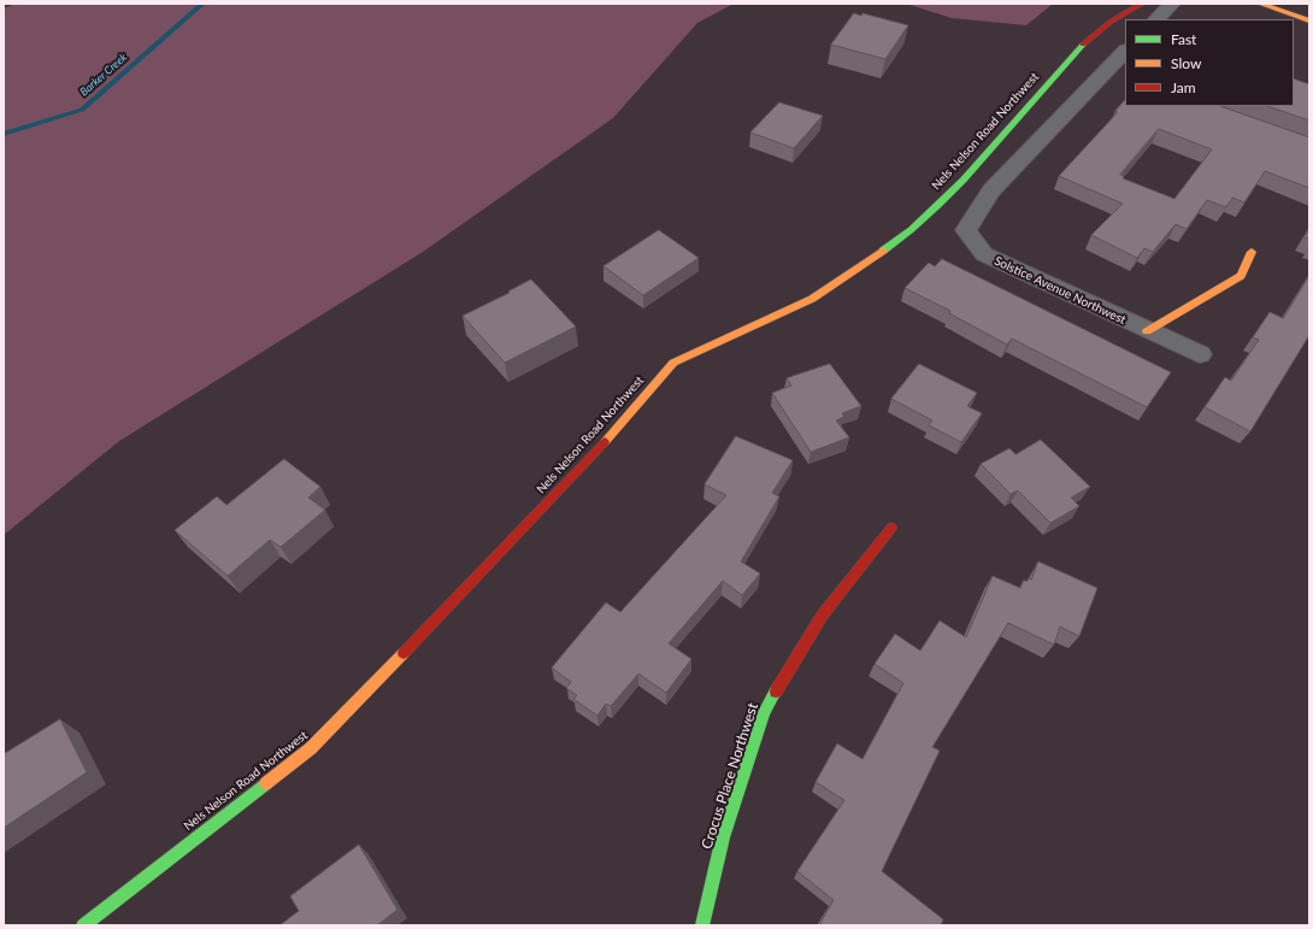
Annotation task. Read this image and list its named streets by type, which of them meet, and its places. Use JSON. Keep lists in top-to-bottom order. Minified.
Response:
{"streets":{"street":["Nels Nelson Road Northwest","Solstice Avenue Northwest","Crocus Place Northwest"]},"water":["Barker Creek"],"legend":["Fast","Slow","Jam"]}
